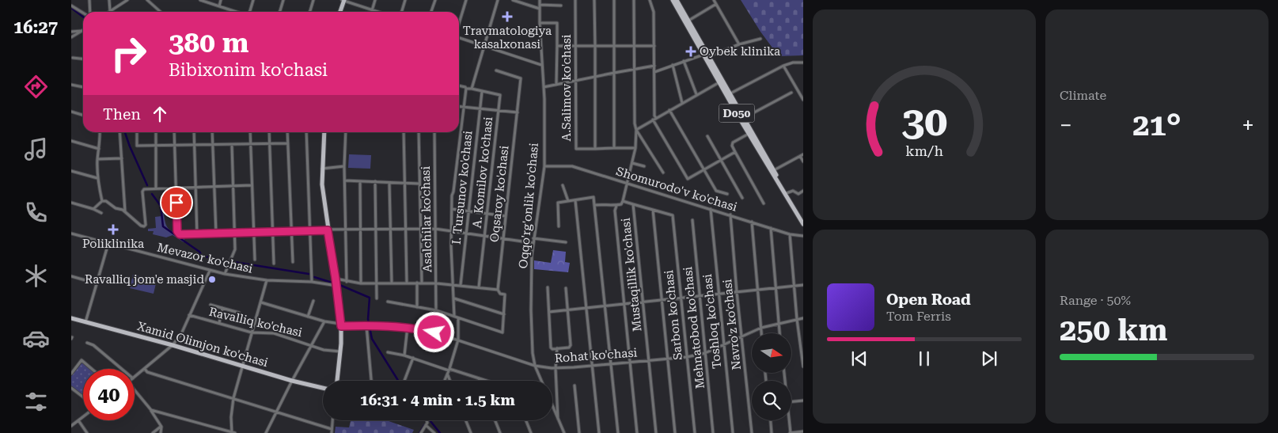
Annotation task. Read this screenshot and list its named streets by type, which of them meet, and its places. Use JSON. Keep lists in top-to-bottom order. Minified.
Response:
{"streets":{"main road":["D050","Xamid Olimjon ko'chasi"],"street":["A.Salimov ko'chasi","A. Komilov ko'chasi","I. Tursunov ko'chasi","Shomurodo'v ko'chasi","Oqsaroy ko'chasi","Oqqo'rg'onlik ko'chasi","Asalchilar ko'chasi","Mevazor ko'chasi","Mustaqillik ko'chasi","Sarbon ko'chasi","Toshloq ko'chasi","Ravalliq ko'chasi","Navro'z ko'chasi","Mehnatobod ko'chasi","Rohat ko'chasi"]},"crossings":[["A. Komilov ko'chasi","I. Tursunov ko'chasi"],["Shomurodo'v ko'chasi","Oqqo'rg'onlik ko'chasi"],["Shomurodo'v ko'chasi","Mustaqillik ko'chasi"],["Shomurodo'v ko'chasi","Toshloq ko'chasi"],["Shomurodo'v ko'chasi","Navro'z ko'chasi"],["Oqqo'rg'onlik ko'chasi","Rohat ko'chasi"],["Mustaqillik ko'chasi","Sarbon ko'chasi"],["Mustaqillik ko'chasi","Rohat ko'chasi"],["Sarbon ko'chasi","Rohat ko'chasi"],["Toshloq ko'chasi","Rohat ko'chasi"],["Navro'z ko'chasi","Rohat ko'chasi"],["Mehnatobod ko'chasi","Rohat ko'chasi"]],"places":{"health":["Travmatologiya kasalxonasi","Oybek klinika","Poliklinika"],"other":["Ravalliq jom'e masjid"]},"north":"right","page":{"tabs":"16:27","tile":["Climate",["Range · 50%","250 km"]],"turn":["380 m","Bibixonim ko'chasi"],"then":"Then","heat":["−","21°","+"],"song":["Open Road","Tom Ferris"],"limit":"40","trip":"16:31 · 4 min · 1.5 km","gauge":["30","km/h"]}}
